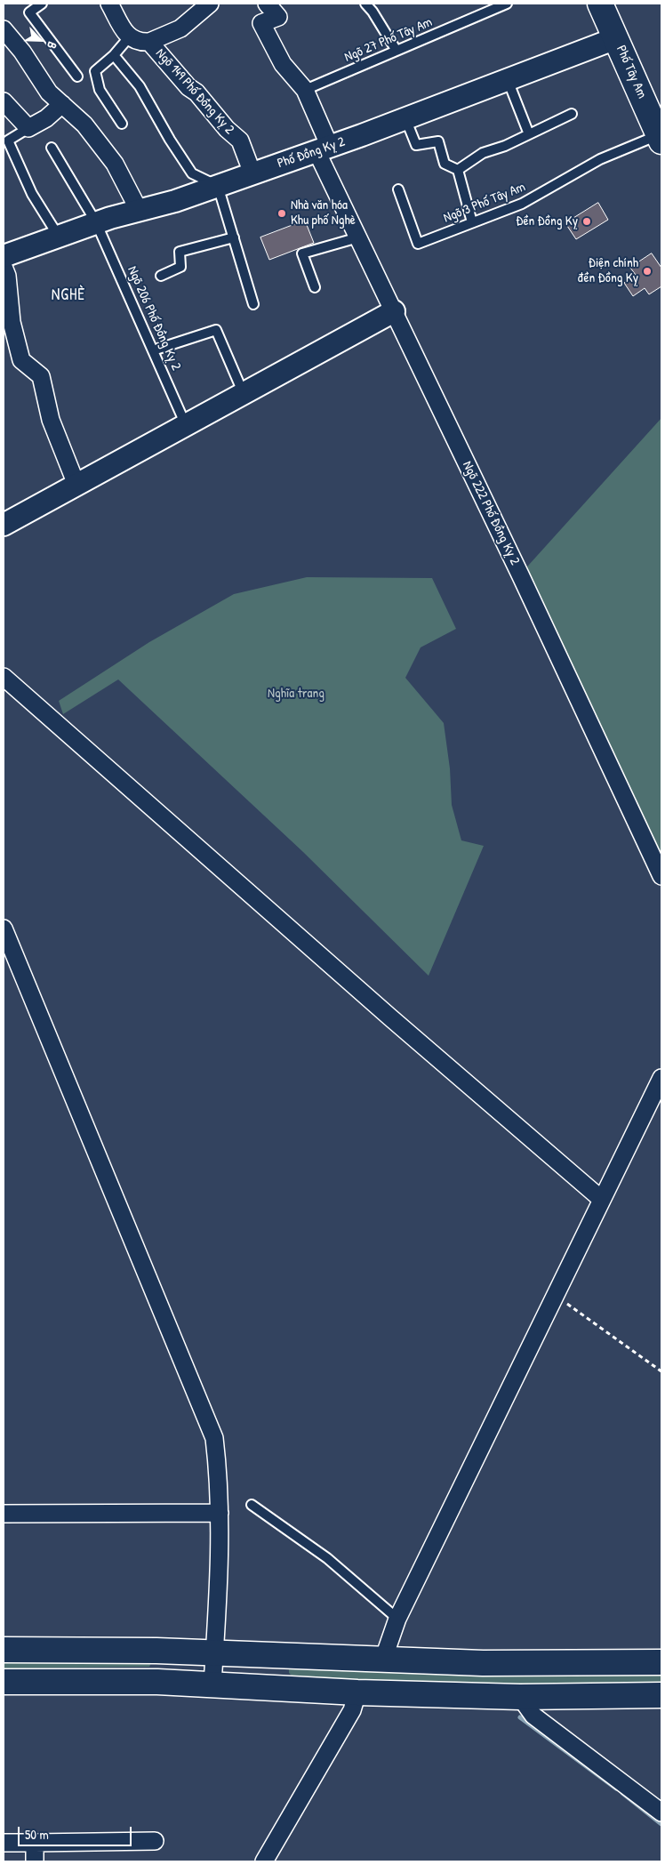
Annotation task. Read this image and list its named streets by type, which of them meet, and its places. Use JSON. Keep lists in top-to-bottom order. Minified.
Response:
{"streets":{"main road":["Phố Tây Am"],"street":["Ngõ 149 Phố Đồng Kỵ 2","Phố Đồng Kỵ 2","Ngõ 222 Phố Đồng Kỵ 2"],"lane":["Ngõ 27 Phố Tây Am","Ngõ 3 Phố Tây Am","Ngõ 206 Phố Đồng Kỵ 2"]},"crossings":[["Ngõ 27 Phố Tây Am","Ngõ 222 Phố Đồng Kỵ 2"],["Phố Tây Am","Phố Đồng Kỵ 2"],["Phố Tây Am","Ngõ 3 Phố Tây Am"],["Ngõ 149 Phố Đồng Kỵ 2","Phố Đồng Kỵ 2"],["Phố Đồng Kỵ 2","Ngõ 206 Phố Đồng Kỵ 2"],["Phố Đồng Kỵ 2","Ngõ 222 Phố Đồng Kỵ 2"]],"districts":["NGHÈ"],"parks":["Nghĩa trang"],"places":["Nhà văn hóa Khu phố Nghè","Đền Đồng Kỵ","Điện chính đền Đồng Kỵ"],"scale_bar":"50 m","north":"bottom right"}
